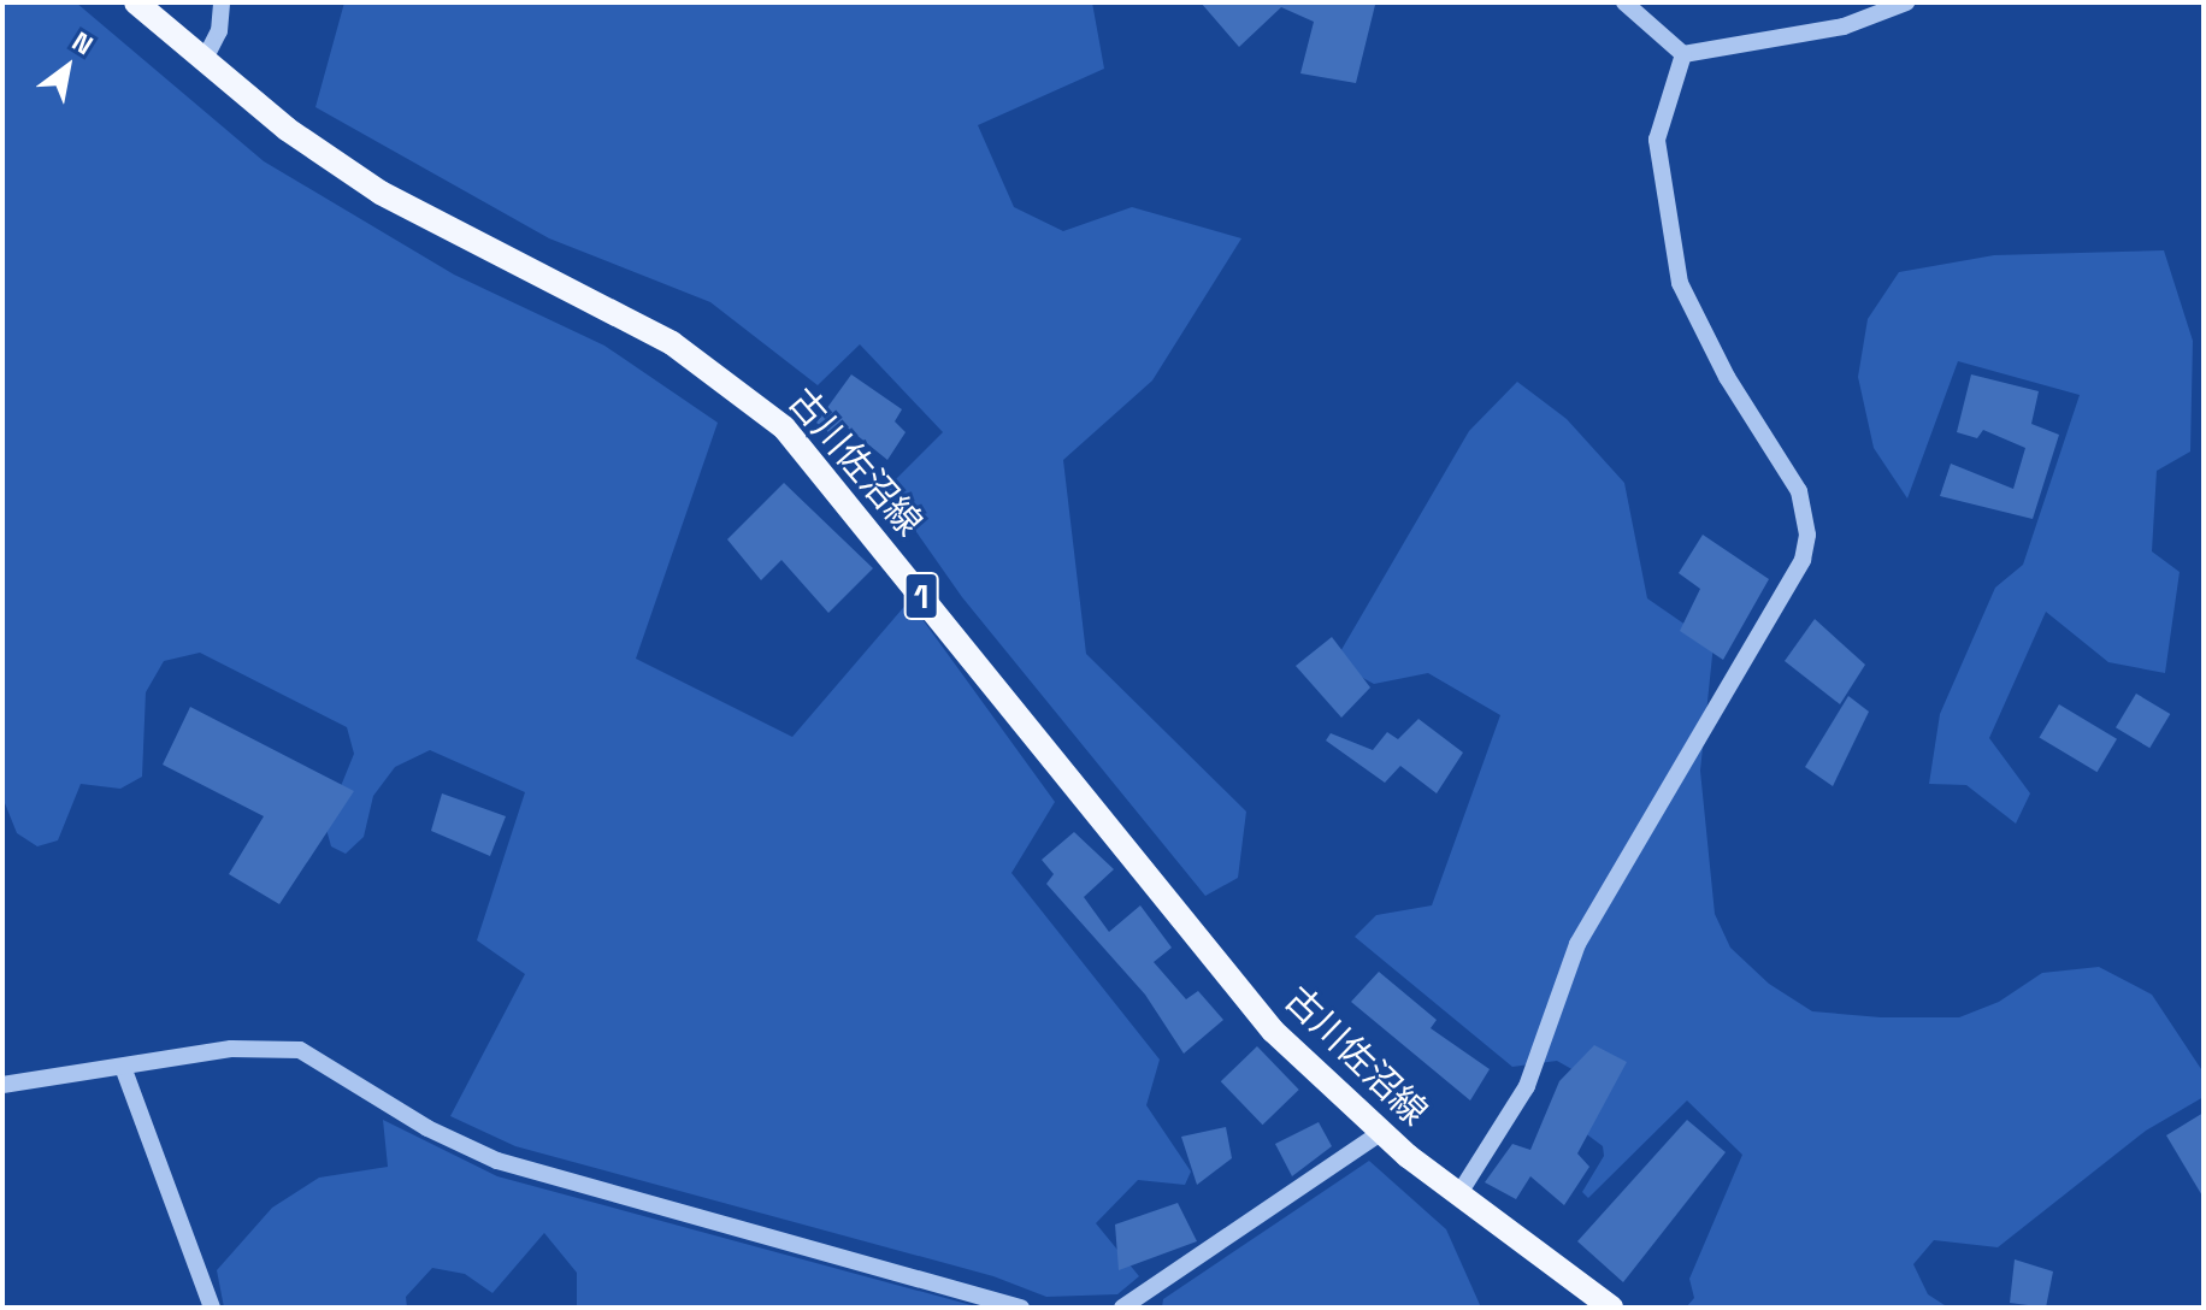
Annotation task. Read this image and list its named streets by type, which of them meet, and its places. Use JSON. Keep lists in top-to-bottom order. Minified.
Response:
{"streets":{"main road":["古川佐沼線","1"]},"north":"top right"}
